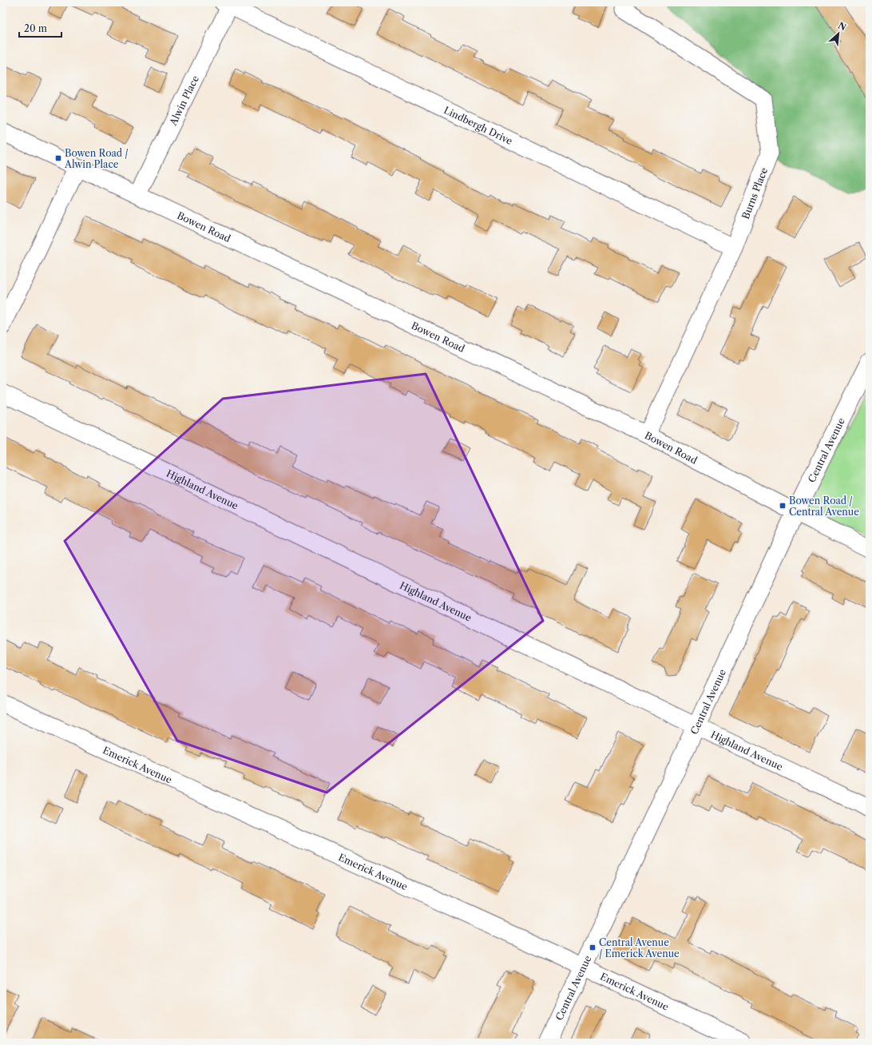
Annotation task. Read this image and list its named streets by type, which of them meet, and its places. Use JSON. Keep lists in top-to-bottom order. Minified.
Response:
{"streets":{"main road":["Central Avenue"],"street":["Alwin Place","Lindbergh Drive","Burns Place","Bowen Road","Highland Avenue","Emerick Avenue"]},"crossings":[["Alwin Place","Lindbergh Drive"],["Alwin Place","Bowen Road"],["Lindbergh Drive","Burns Place"],["Burns Place","Bowen Road"],["Bowen Road","Central Avenue"],["Central Avenue","Highland Avenue"],["Central Avenue","Emerick Avenue"]],"places":{"transit":["Bowen Road / Alwin Place","Bowen Road / Central Avenue","Central Avenue / Emerick Avenue"]},"scale_bar":"20 m","north":"top right"}
